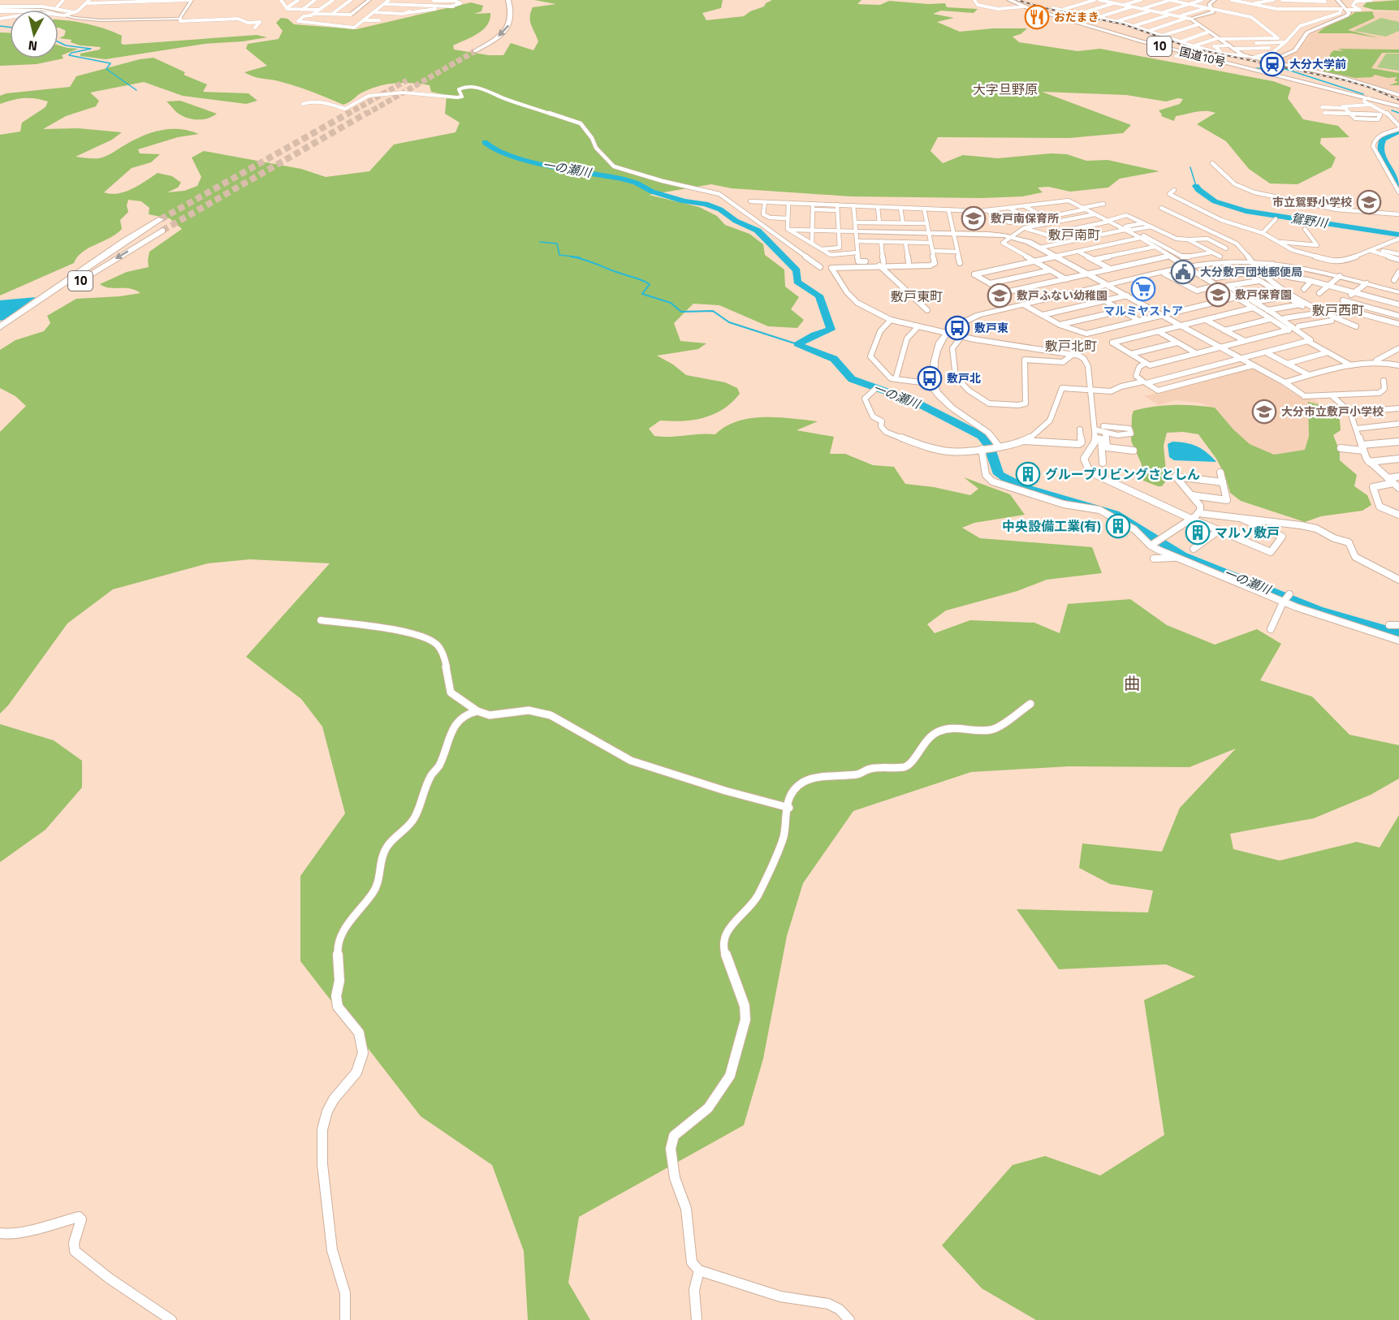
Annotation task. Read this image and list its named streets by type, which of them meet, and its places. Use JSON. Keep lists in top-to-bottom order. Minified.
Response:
{"streets":{"highway":["10","国道10号"]},"districts":["大字旦野原","敷戸南町","敷戸東町","敷戸西町","敷戸北町","曲"],"water":["一の瀬川","鴛野川"],"places":{"restaurant":["おだまき"],"station":["大分大学前"],"school or university":["市立鴛野小学校","敷戸南保育所","敷戸保育園","敷戸ふない幼稚園","大分市立敷戸小学校"],"public building":["大分敷戸団地郵便局"],"supermarket":["マルミヤストア"],"bus stop":["敷戸東","敷戸北"],"building":["グループリビングさとしん","中央設備工業(有)","マルソ敷戸"]},"north":"bottom"}
